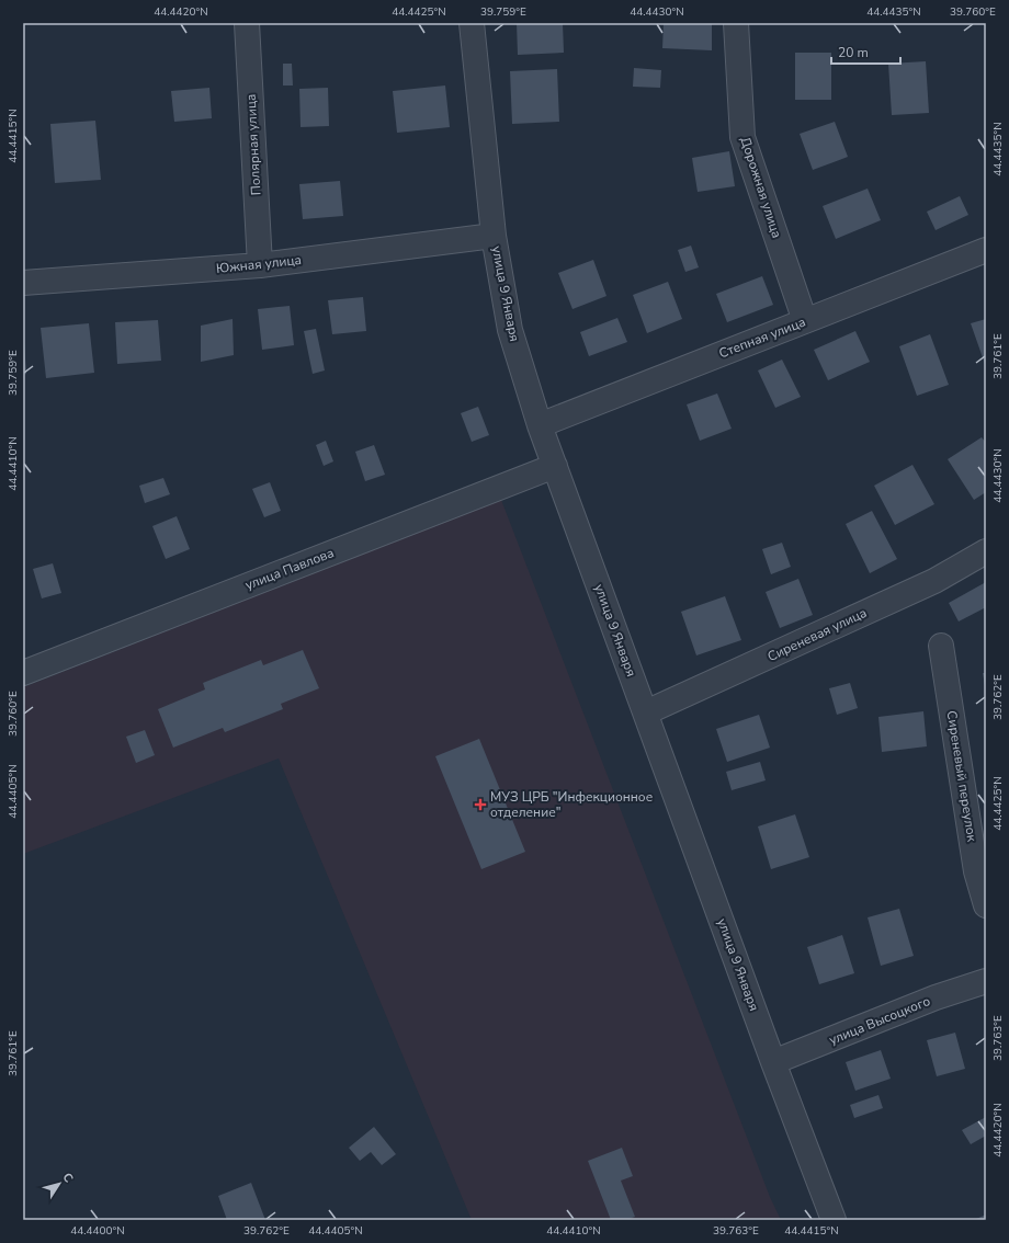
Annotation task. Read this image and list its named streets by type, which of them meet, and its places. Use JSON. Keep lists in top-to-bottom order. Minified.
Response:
{"streets":{"street":["Полярная улица","Дорожная улица","Южная улица","улица 9 Января","Степная улица","улица Павлова","Сиреневая улица","Сиреневый переулок","улица Высоцкого"]},"crossings":[["Полярная улица","Южная улица"],["Дорожная улица","Степная улица"],["Южная улица","улица 9 Января"],["улица 9 Января","Степная улица"],["улица 9 Января","улица Павлова"],["улица 9 Января","Сиреневая улица"],["улица 9 Января","улица Высоцкого"]],"places":{"health":["МУЗ ЦРБ \"Инфекционное отделение\""]},"scale_bar":"20 m","north":"top right","coordinates":["44.4420°N","44.4425°N","39.759°E","44.4430°N","44.4435°N","39.760°E","44.4415°N","39.761°E","44.4410°N","39.762°E","44.4405°N","39.763°E","44.4400°N"]}
